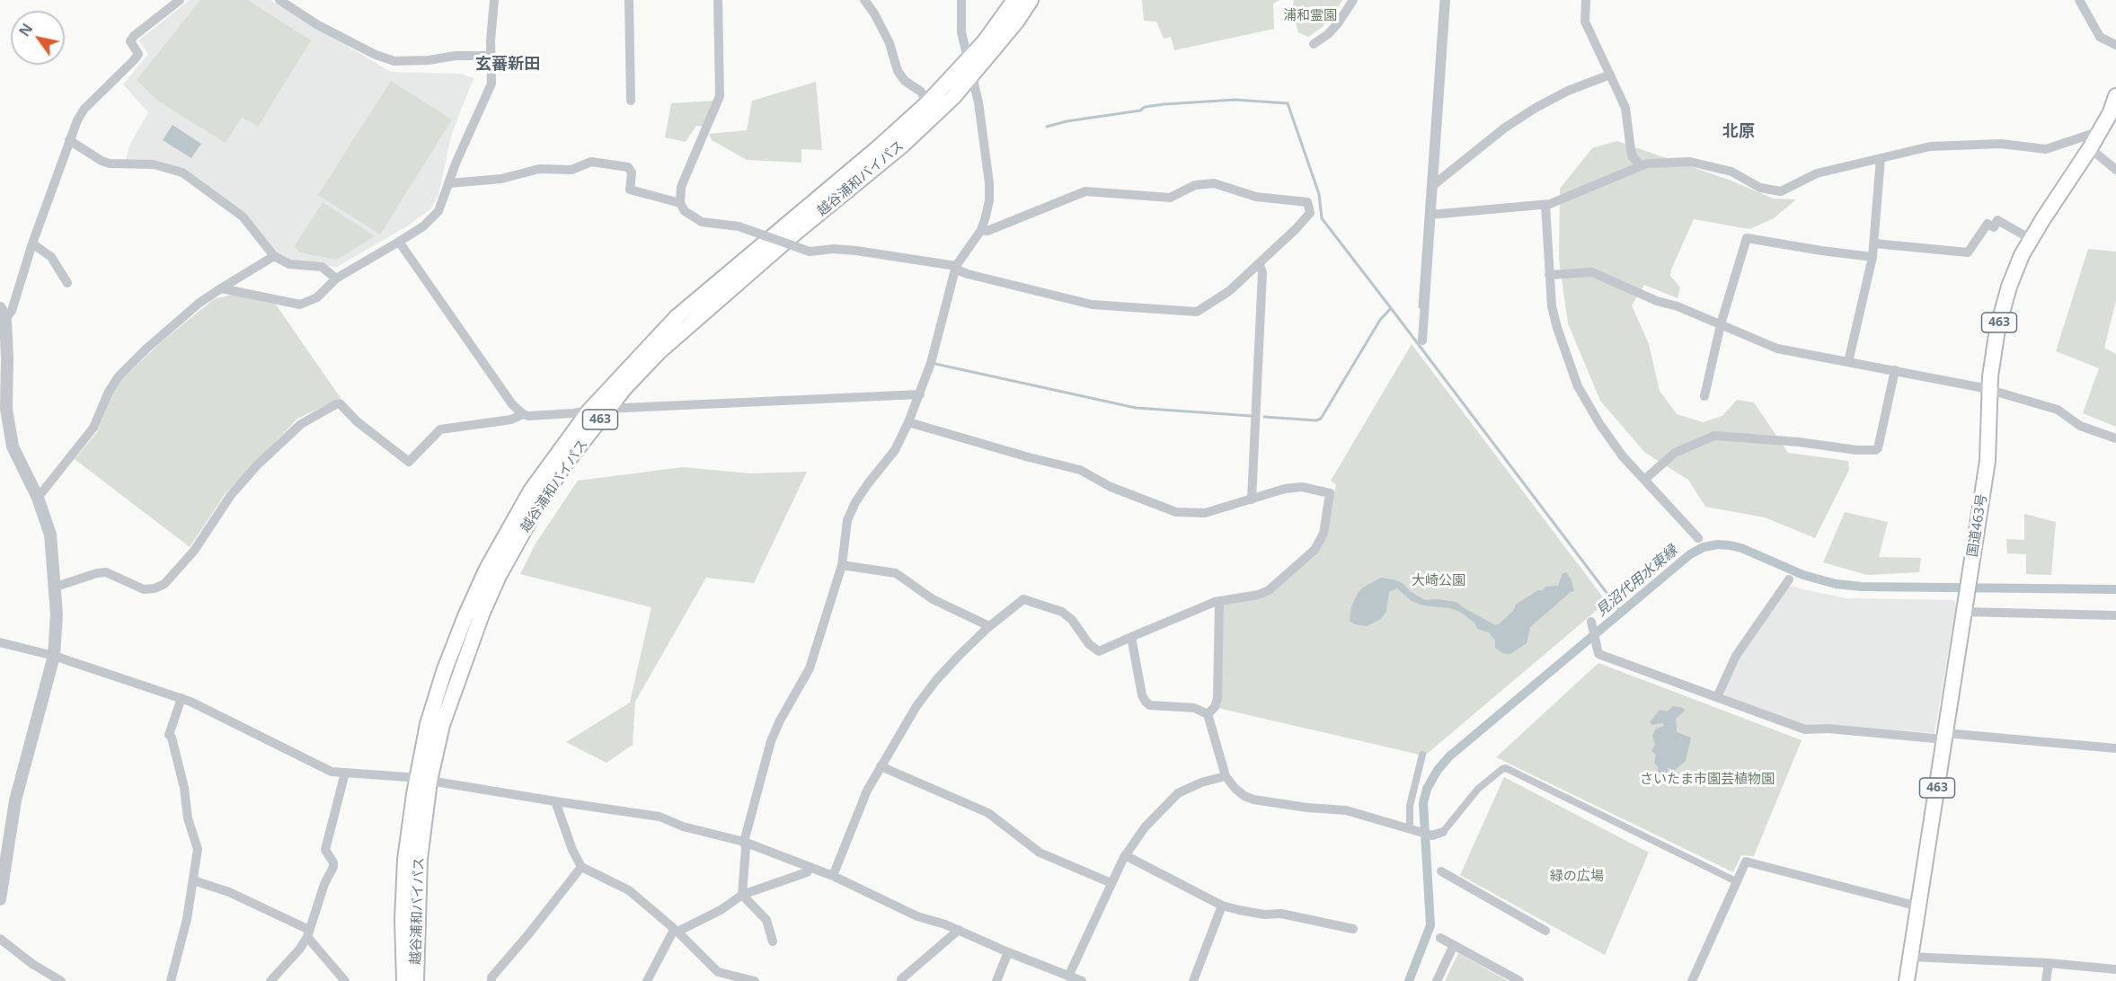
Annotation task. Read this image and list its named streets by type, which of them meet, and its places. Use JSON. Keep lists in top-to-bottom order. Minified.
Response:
{"streets":{"highway":["越谷浦和バイパス","463","国道463号"]},"districts":["玄蕃新田","北原"],"water":["見沼代用水東縁"],"parks":["浦和霊園","大崎公園","さいたま市園芸植物園","緑の広場"],"north":"top left"}
